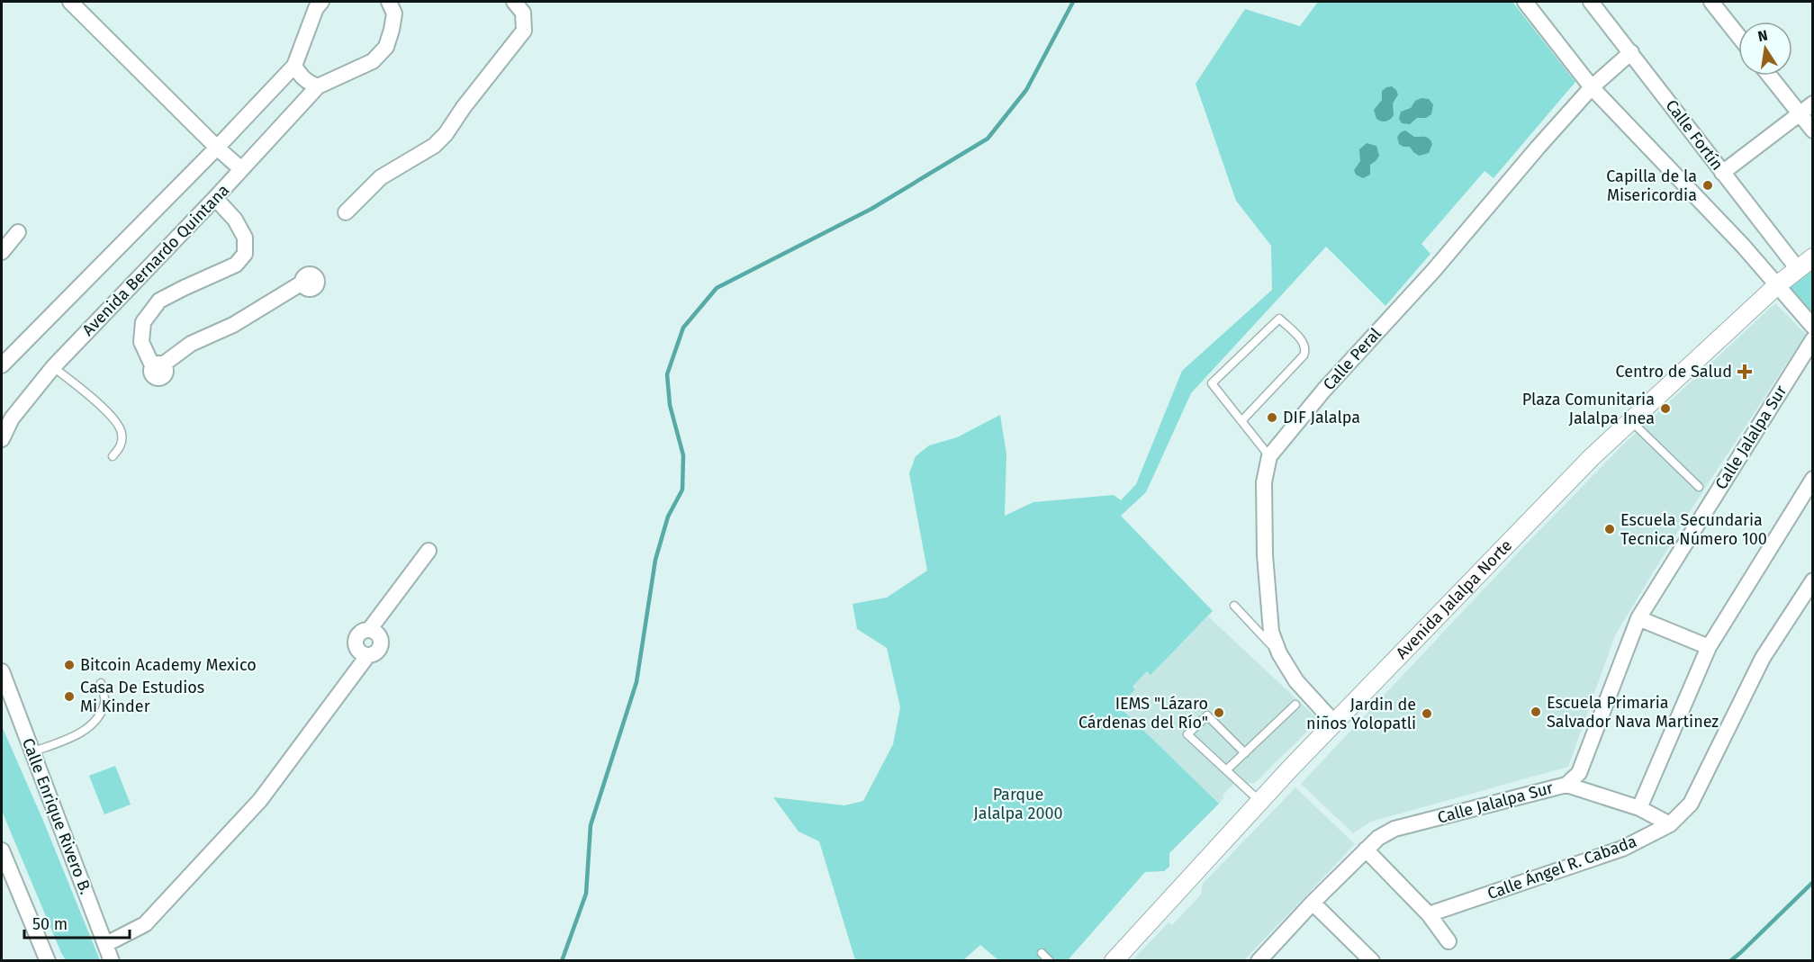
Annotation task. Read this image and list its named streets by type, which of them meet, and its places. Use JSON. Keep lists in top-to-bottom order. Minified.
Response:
{"streets":{"street":["Calle Fortín","Avenida Bernardo Quintana","Calle Peral","Calle Jalalpa Sur","Avenida Jalalpa Norte","Calle Enrique Rivero B.","Calle Ángel R. Cabada"]},"crossings":[["Calle Fortín","Calle Peral"],["Calle Fortín","Avenida Jalalpa Norte"],["Calle Peral","Avenida Jalalpa Norte"]],"parks":["Parque Jalalpa 2000"],"places":{"other":["Capilla de la Misericordia","Plaza Comunitaria Jalalpa Inea","DIF Jalalpa","Escuela Secundaria Tecnica Número 100","Bitcoin Academy Mexico","Casa De Estudios Mi Kinder","Escuela Primaria Salvador Nava Martinez","IEMS \"Lázaro Cárdenas del Río\"","Jardin de niños Yolopatli"],"health":["Centro de Salud"]},"scale_bar":"50 m","north":"top"}
